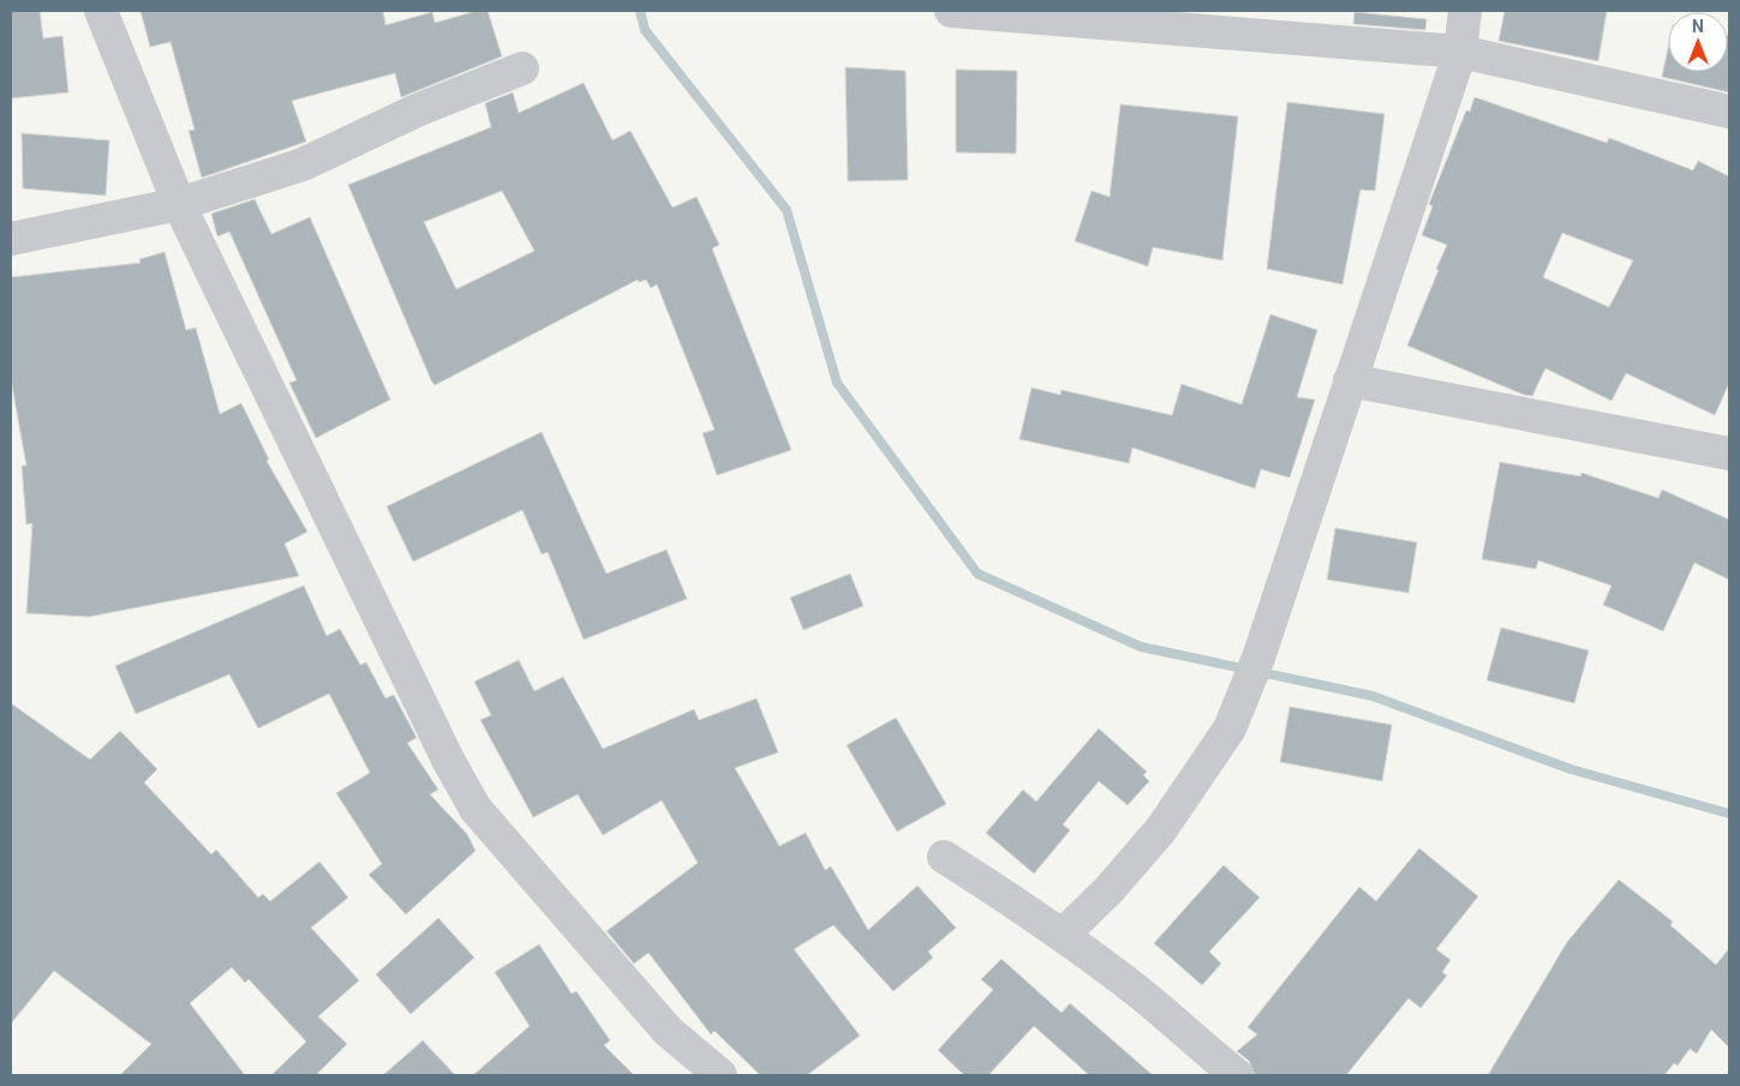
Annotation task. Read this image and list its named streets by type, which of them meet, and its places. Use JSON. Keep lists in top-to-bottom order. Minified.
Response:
{"north":"top"}
